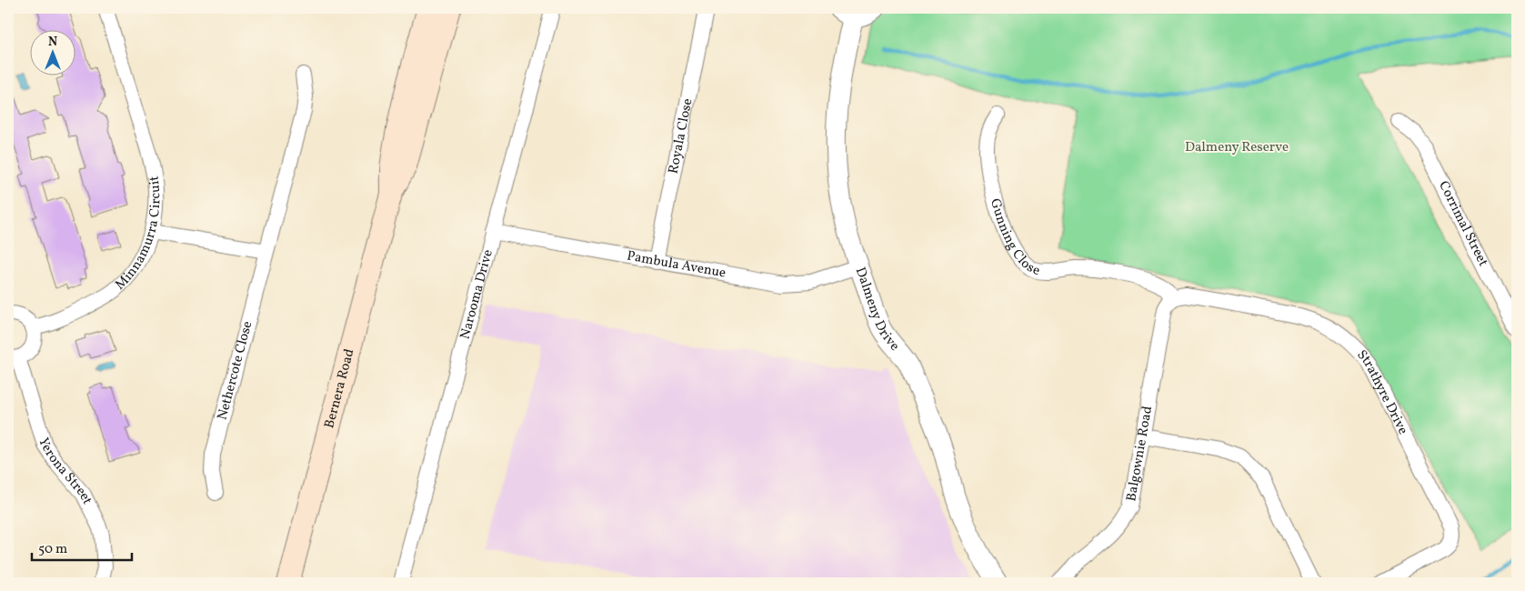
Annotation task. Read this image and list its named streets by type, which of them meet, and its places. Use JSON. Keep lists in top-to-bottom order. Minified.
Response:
{"streets":{"main road":["Bernera Road"],"street":["Royala Close","Corrimal Street","Minnamurra Circuit","Gunning Close","Pambula Avenue","Narooma Drive","Dalmeny Drive","Nethercote Close","Strathyre Drive","Balgownie Road","Yerona Street"]},"crossings":[["Royala Close","Pambula Avenue"],["Gunning Close","Strathyre Drive"],["Gunning Close","Balgownie Road"],["Pambula Avenue","Narooma Drive"],["Pambula Avenue","Dalmeny Drive"],["Strathyre Drive","Balgownie Road"]],"parks":["Dalmeny Reserve"],"scale_bar":"50 m","north":"top"}
